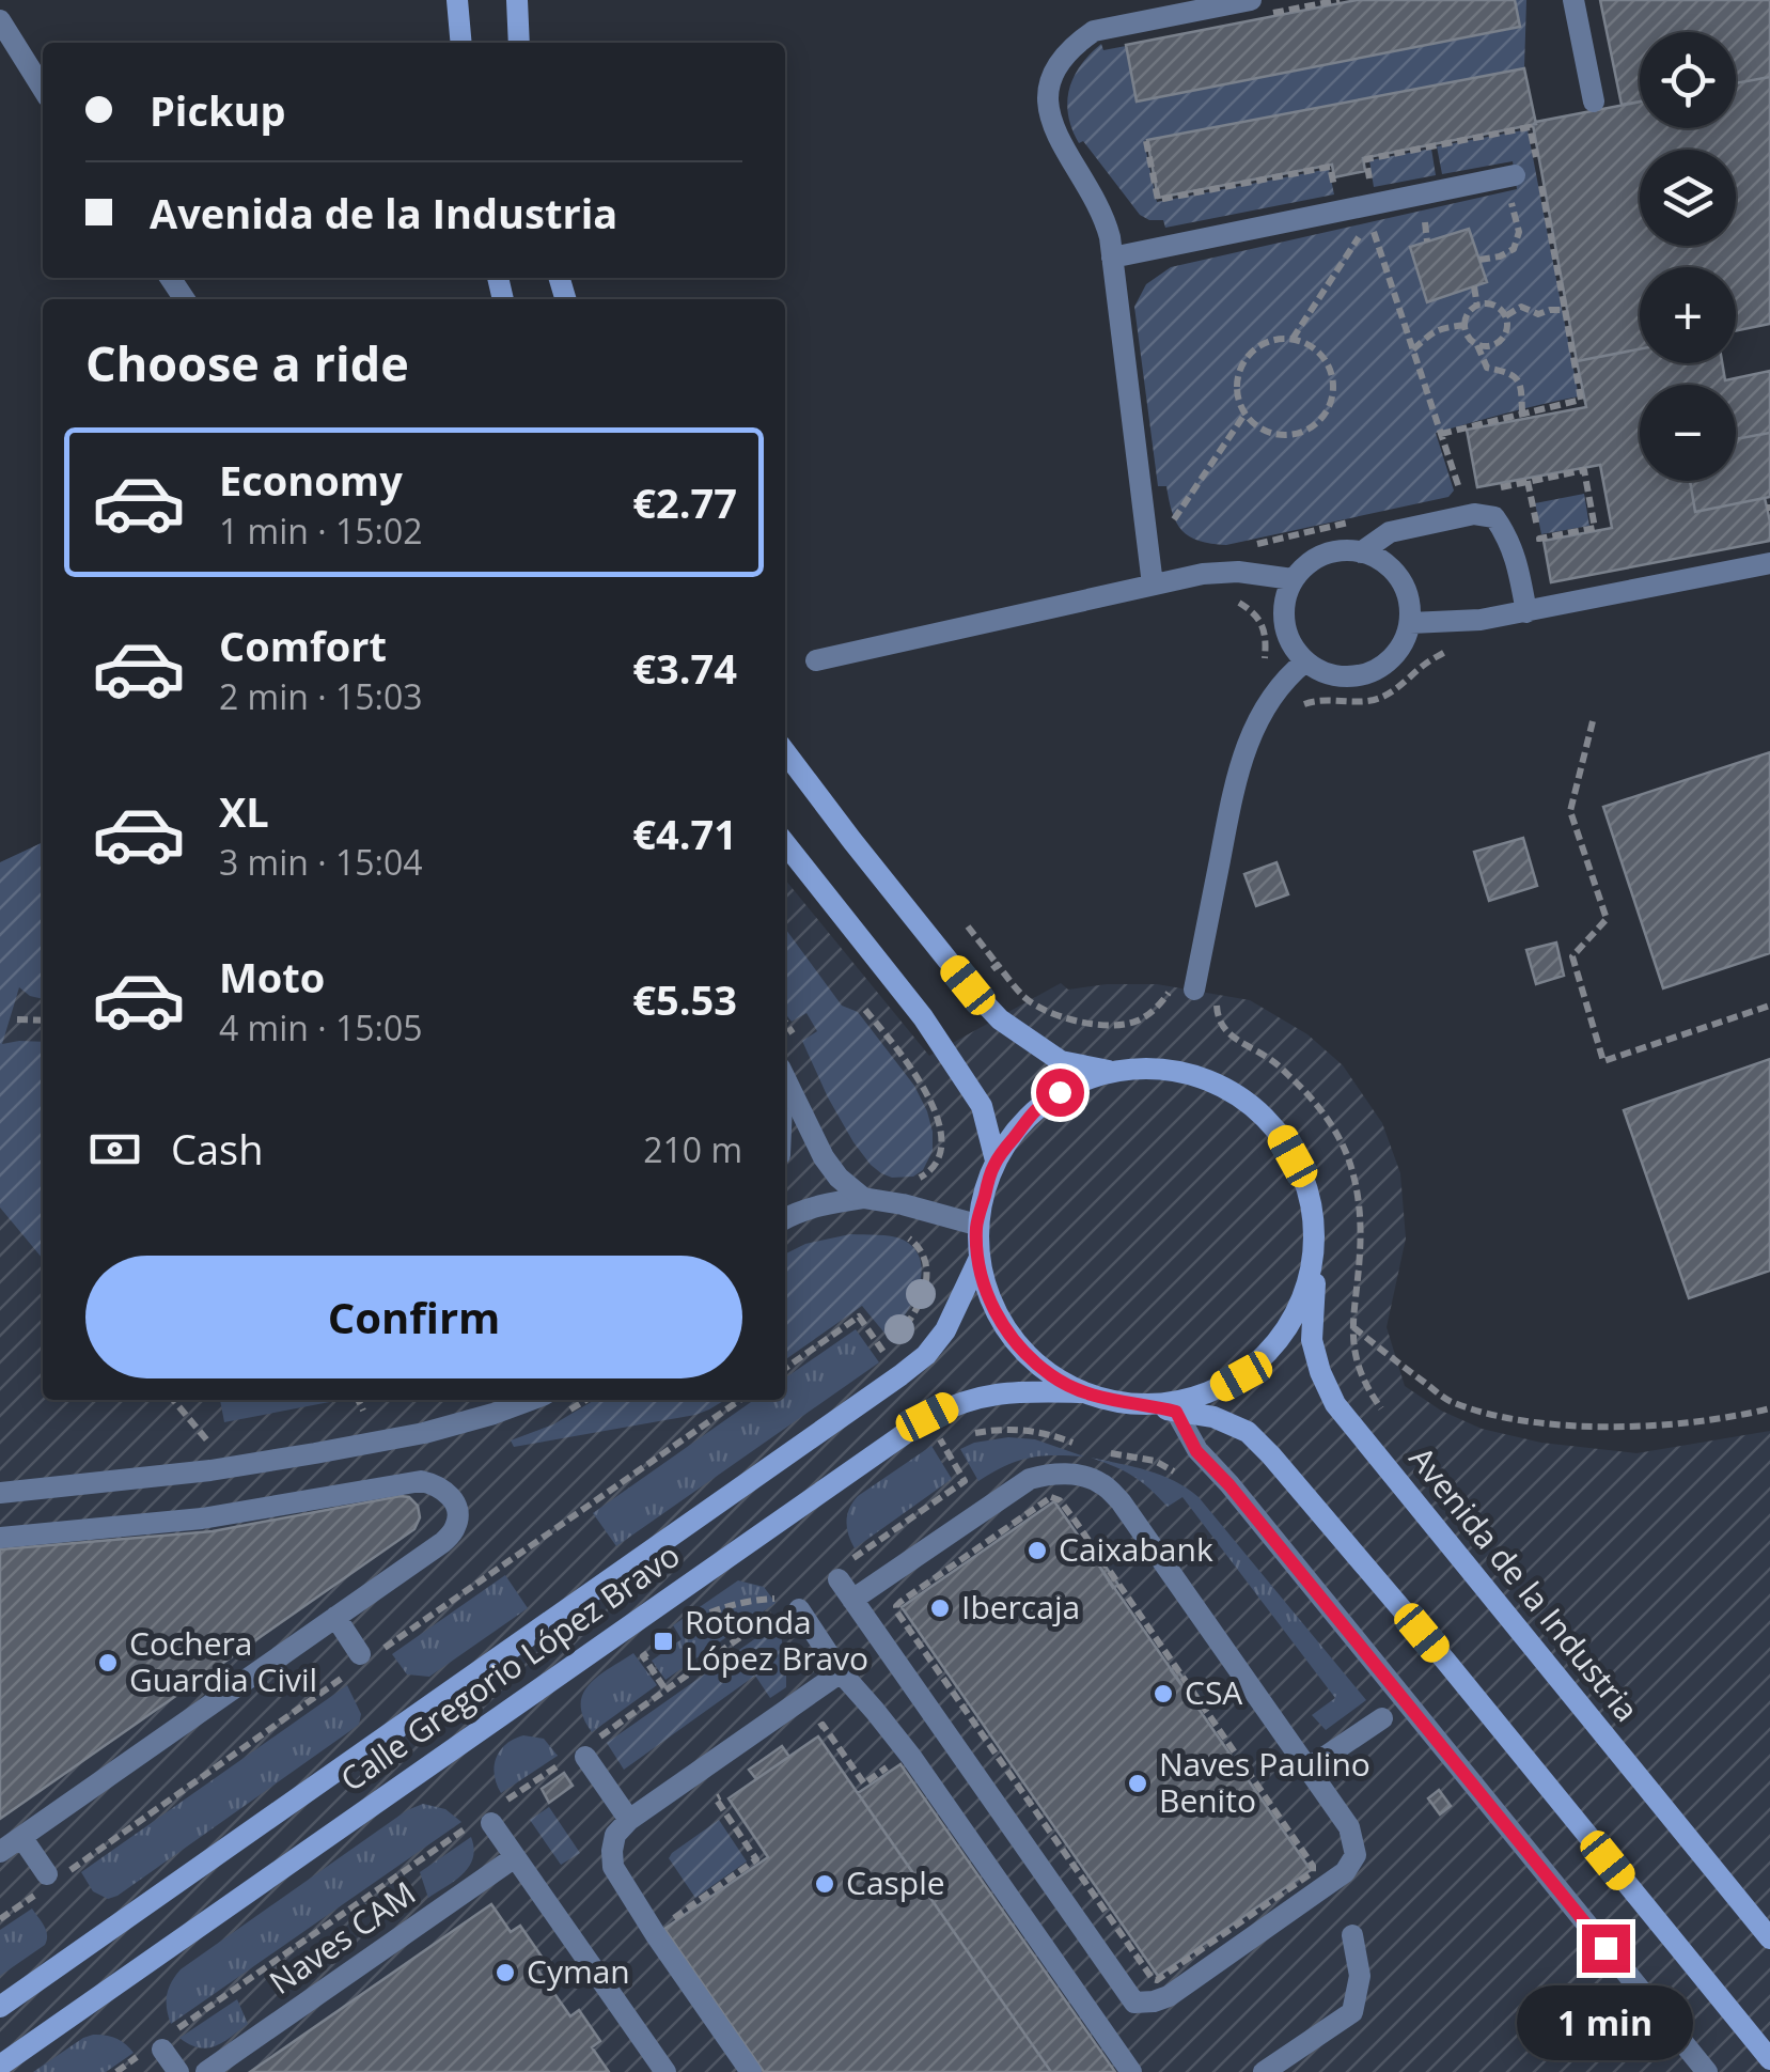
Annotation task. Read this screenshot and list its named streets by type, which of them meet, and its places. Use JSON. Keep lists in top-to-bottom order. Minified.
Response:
{"streets":{"main road":["Avenida de la Industria","Calle Gregorio López Bravo"],"street":["Naves CAM"]},"crossings":[["Avenida de la Industria","Calle Gregorio López Bravo"]],"places":{"other":["Caixabank","Ibercaja","Cochera Guardia Civil","CSA","Naves Paulino Benito","Casple","Cyman"],"transit":["Rotonda López Bravo"]},"page":{"map_buttons":["+","−"],"banner":["Pickup","Avenida de la Industria"],"heading":"Choose a ride","list":[{"name":"Economy","note":"1 min · 15:02","value":"€2.77"},{"name":"Comfort","note":"2 min · 15:03","value":"€3.74"},{"name":"XL","note":"3 min · 15:04","value":"€4.71"},{"name":"Moto","note":"4 min · 15:05","value":"€5.53"}],"pay":["Cash","210 m"],"buttons":"Confirm","bubble":"1 min"}}
